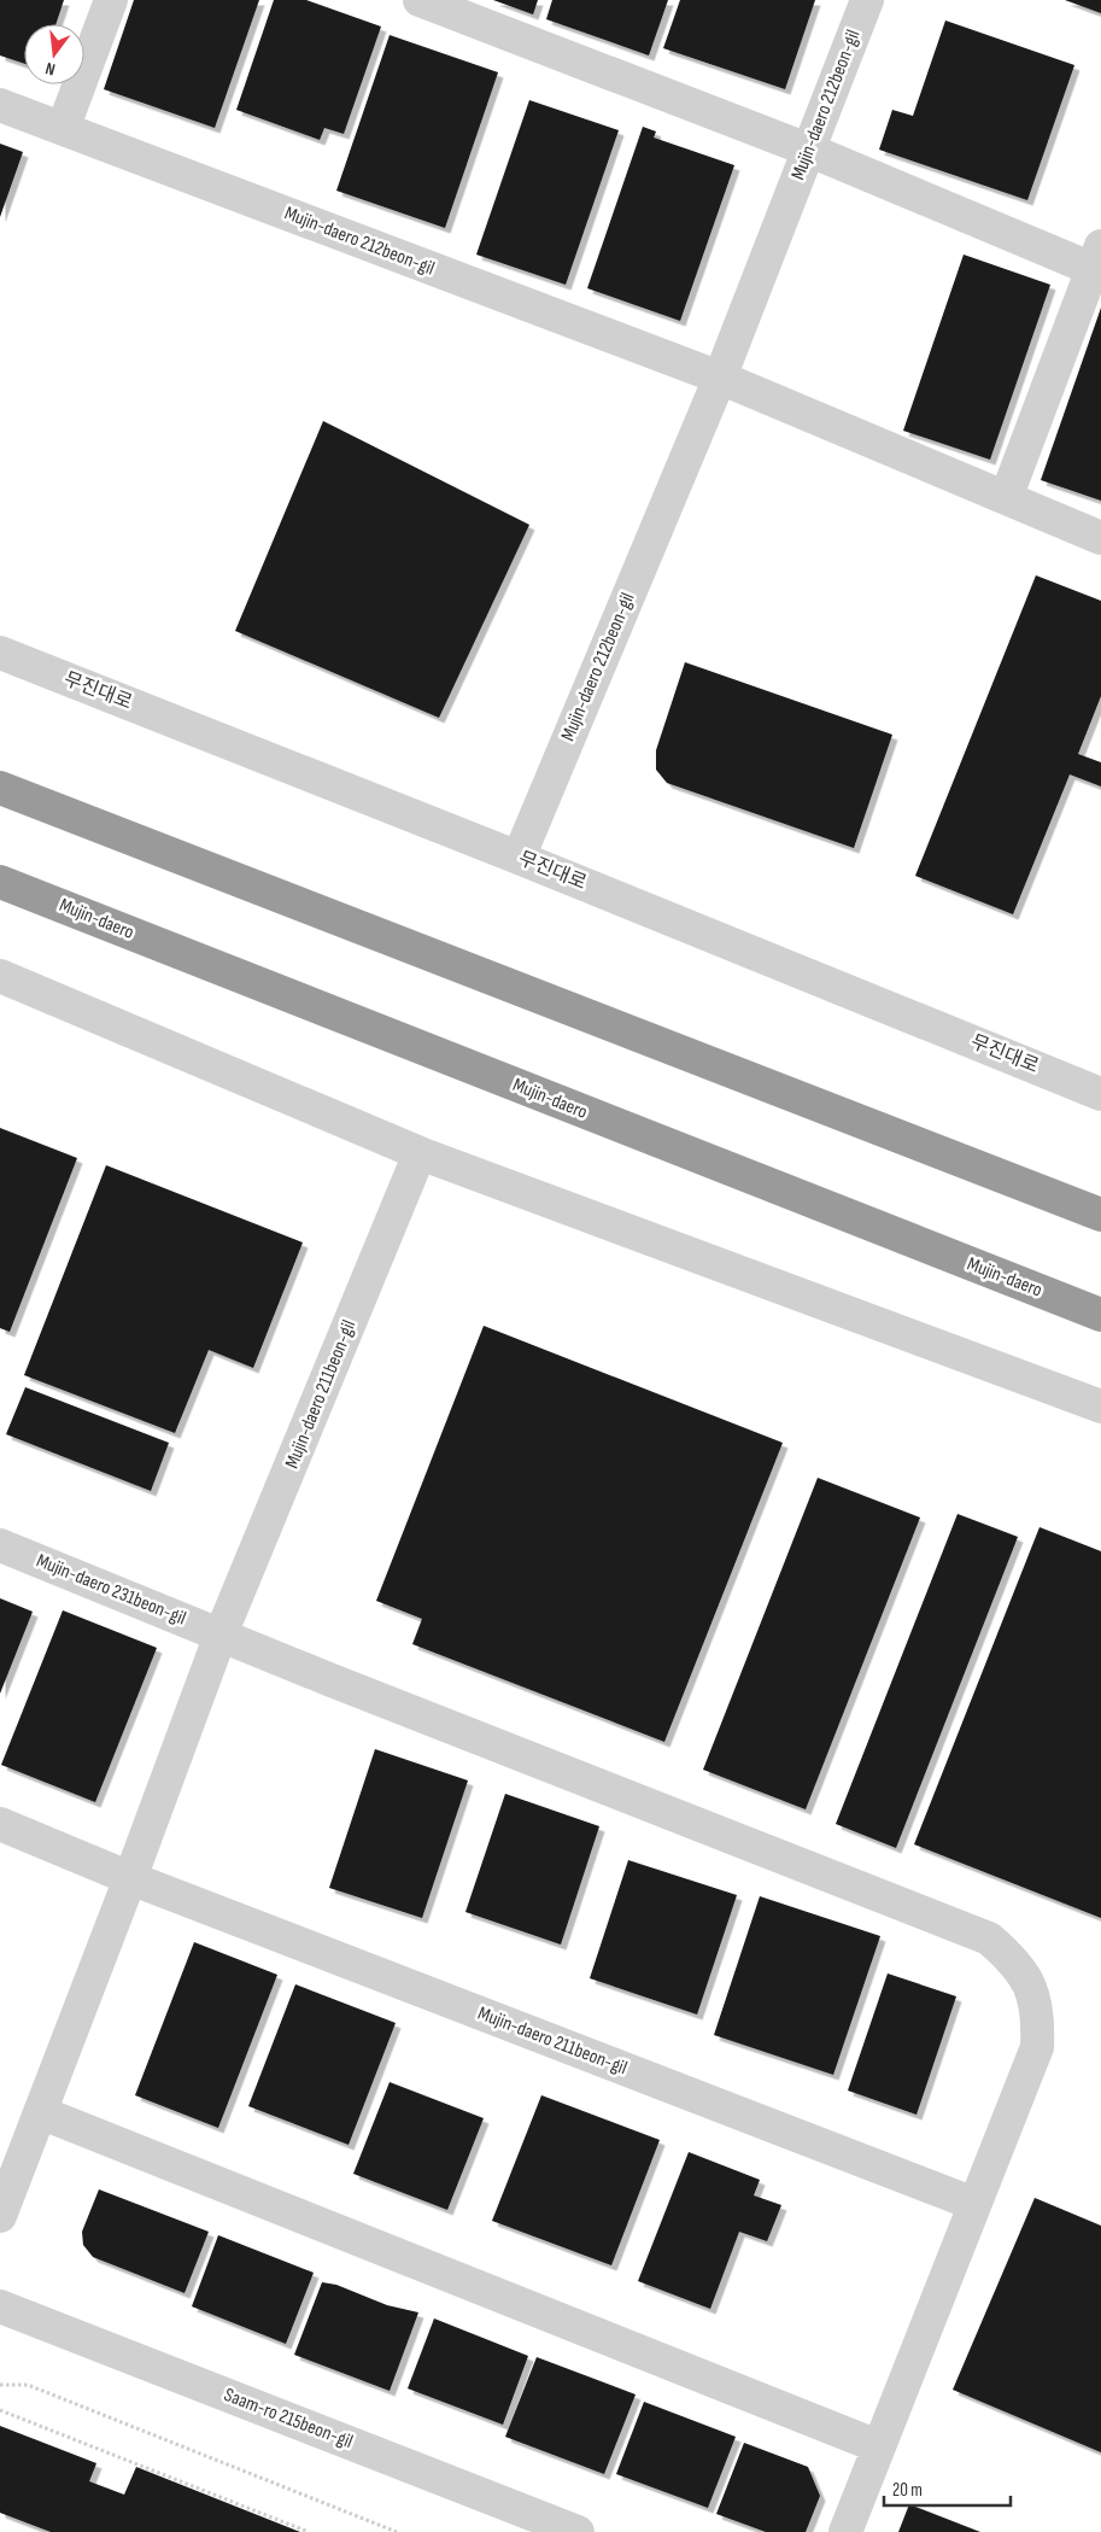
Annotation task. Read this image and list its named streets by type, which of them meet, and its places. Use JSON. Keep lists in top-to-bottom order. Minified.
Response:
{"streets":{"highway":["Mujin-daero"],"street":["Mujin-daero 212beon-gil","무진대로","Mujin-daero 211beon-gil","Mujin-daero 231beon-gil","Saam-ro 215beon-gil"]},"crossings":[["Mujin-daero 212beon-gil","무진대로"],["Mujin-daero 211beon-gil","Mujin-daero 231beon-gil"]],"scale_bar":"20 m","north":"bottom"}
